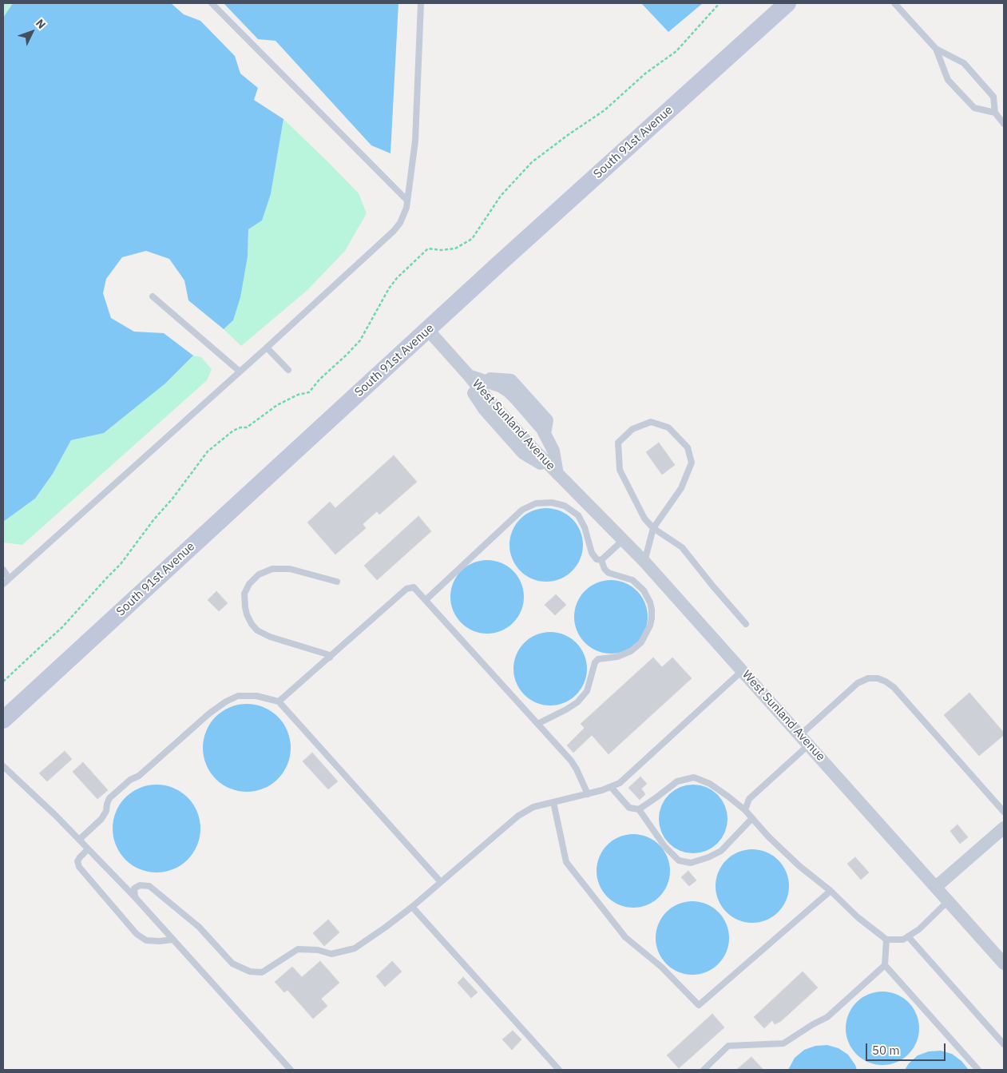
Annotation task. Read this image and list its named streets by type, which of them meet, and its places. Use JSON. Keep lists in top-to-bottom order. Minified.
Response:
{"streets":{"main road":["South 91st Avenue"],"street":["West Sunland Avenue"]},"crossings":[["South 91st Avenue","West Sunland Avenue"]],"scale_bar":"50 m","north":"top right"}
